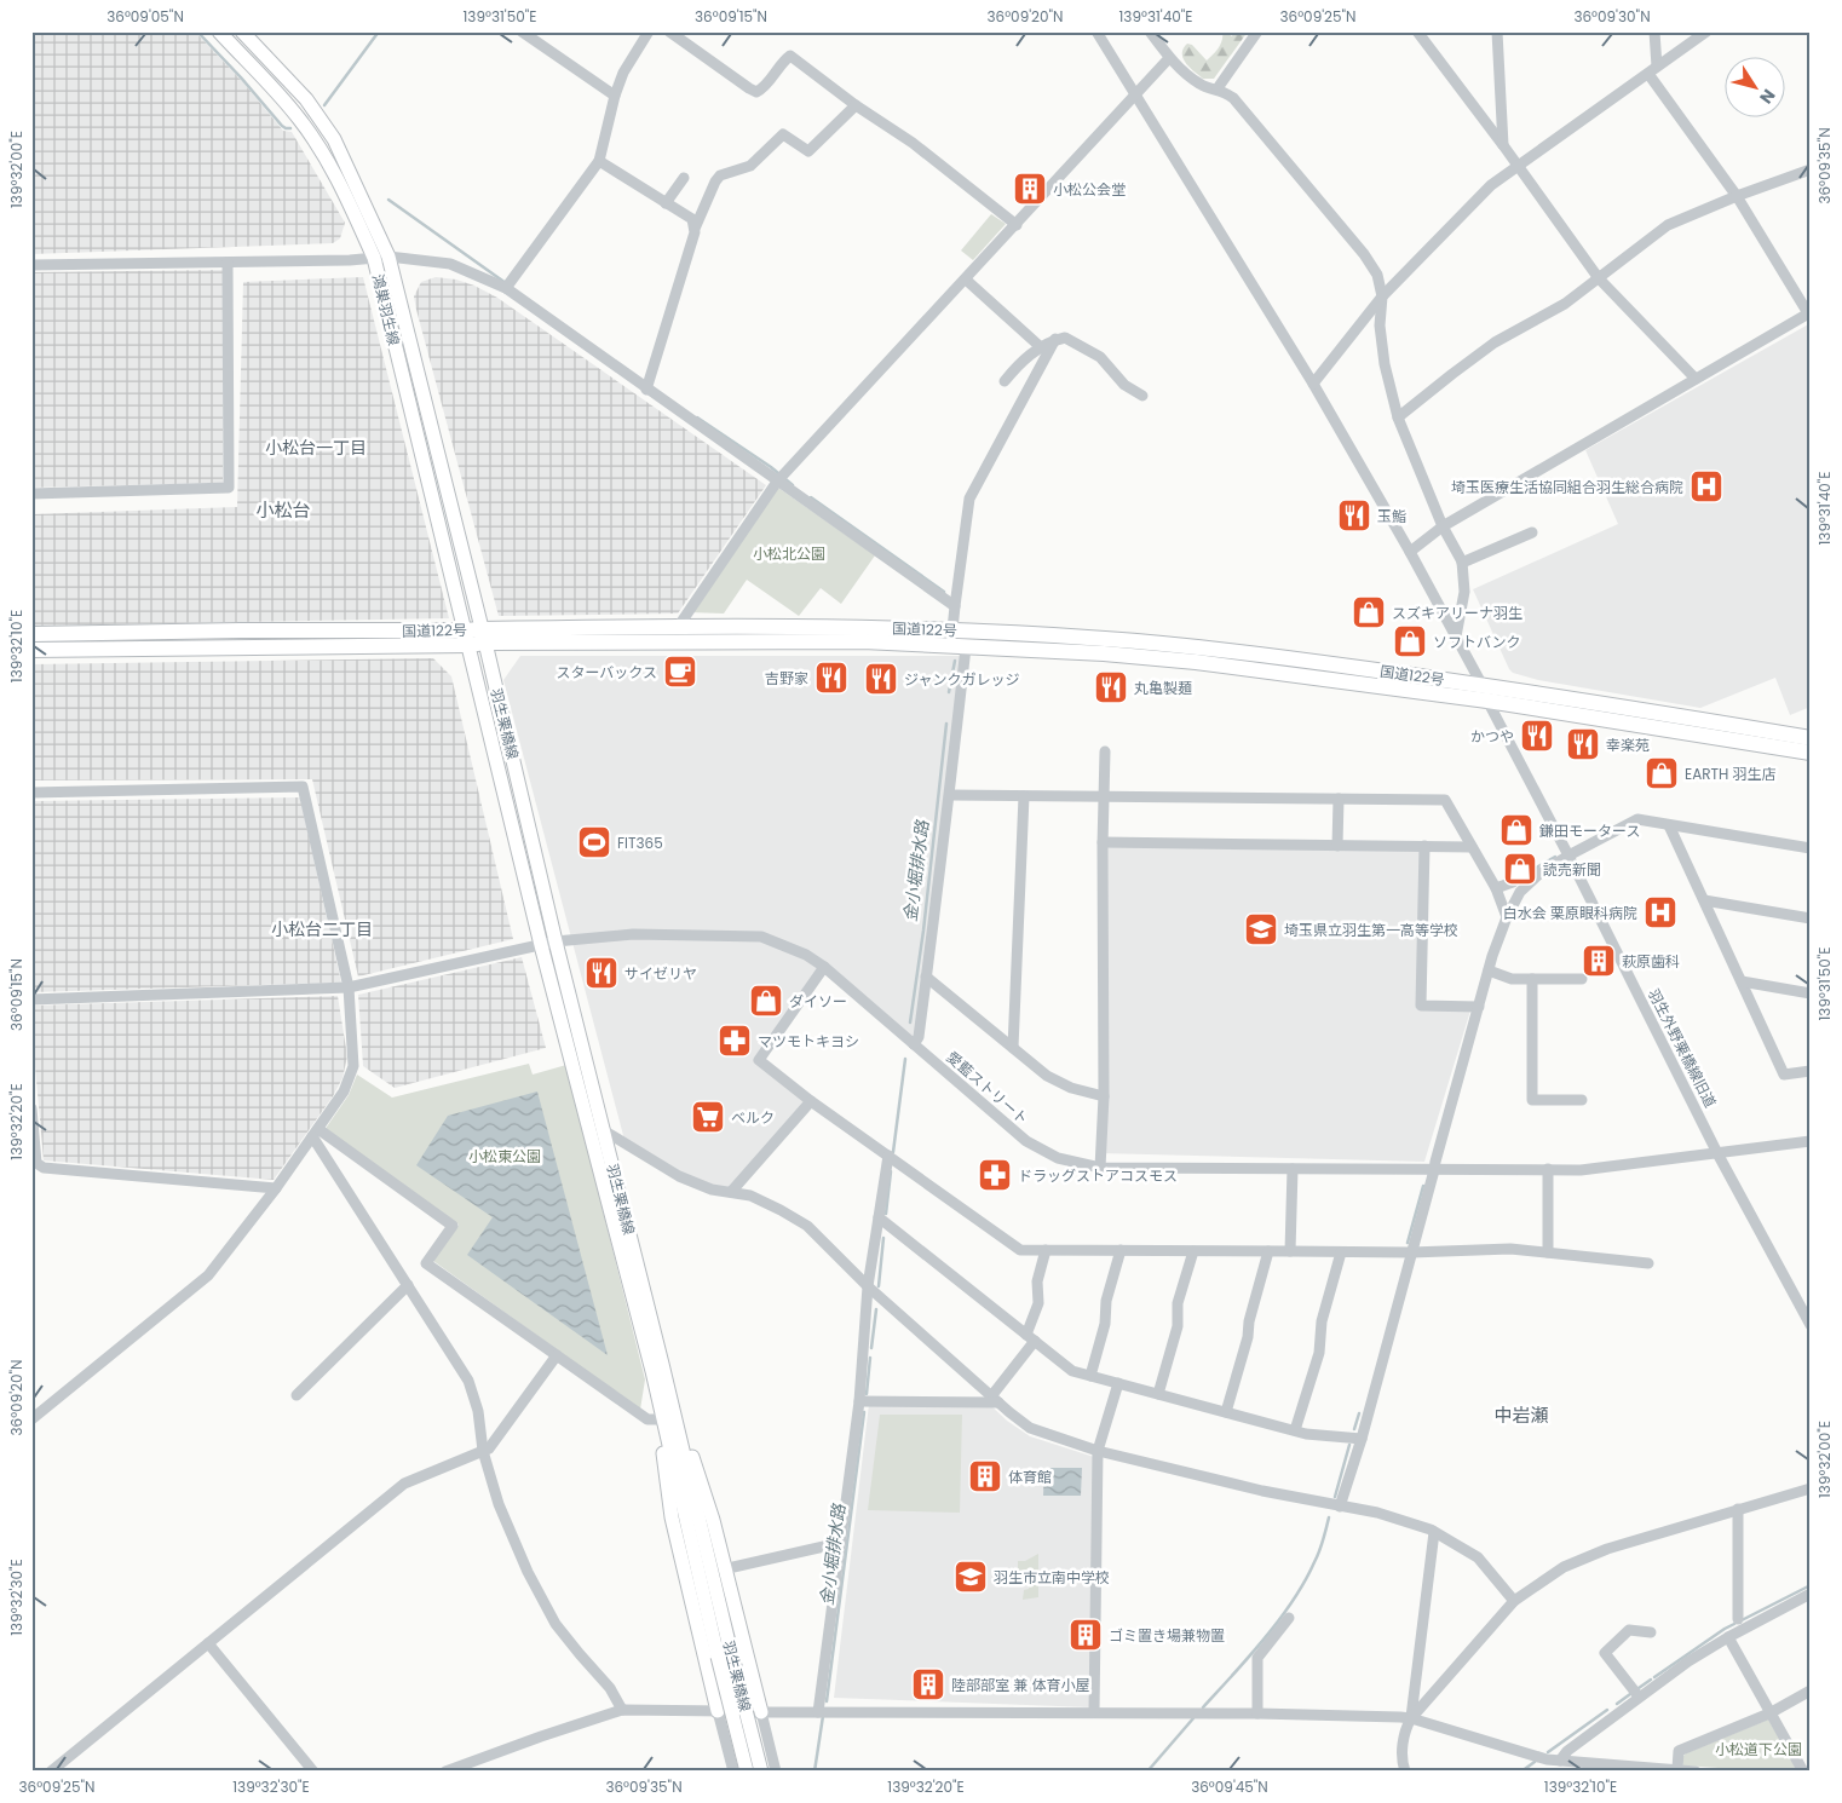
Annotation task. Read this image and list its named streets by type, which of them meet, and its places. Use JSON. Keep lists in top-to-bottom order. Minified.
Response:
{"streets":{"highway":["国道122号"],"main road":["鴻巣羽生線","羽生栗橋線"],"street":["羽生外野栗橋線旧道","愛藍ストリート"]},"crossings":[["鴻巣羽生線","国道122号"],["鴻巣羽生線","羽生栗橋線"],["国道122号","羽生栗橋線"],["国道122号","羽生外野栗橋線旧道"],["羽生栗橋線","愛藍ストリート"],["羽生外野栗橋線旧道","愛藍ストリート"]],"districts":["小松台一丁目","小松台","小松台二丁目","中岩瀬"],"water":["金小堀排水路"],"parks":["小松北公園","小松東公園","小松道下公園"],"places":{"building":["小松公会堂","萩原歯科","体育館","ゴミ置き場兼物置","陸部部室 兼 体育小屋"],"hospital":["埼玉医療生活協同組合羽生総合病院","白水会 栗原眼科病院"],"restaurant":["玉鮨","吉野家","ジャンクガレッジ","丸亀製麺","かつや","幸楽苑","サイゼリヤ"],"shop":["スズキアリーナ羽生","ソフトバンク","EARTH 羽生店","鎌田モータース","読売新聞","ダイソー"],"cafe":["スターバックス"],"sports":["FIT365"],"school or university":["埼玉県立羽生第一高等学校","羽生市立南中学校"],"pharmacy":["マツモトキヨシ","ドラッグストアコスモス"],"supermarket":["ベルク"]},"north":"bottom right","coordinates":["36°09'05\"N","139°31'50\"E","36°09'15\"N","36°09'20\"N","139°31'40\"E","36°09'25\"N","36°09'30\"N","36°09'35\"N","139°32'00\"E","139°32'10\"E","139°32'20\"E","139°32'30\"E","36°09'45\"N"]}
